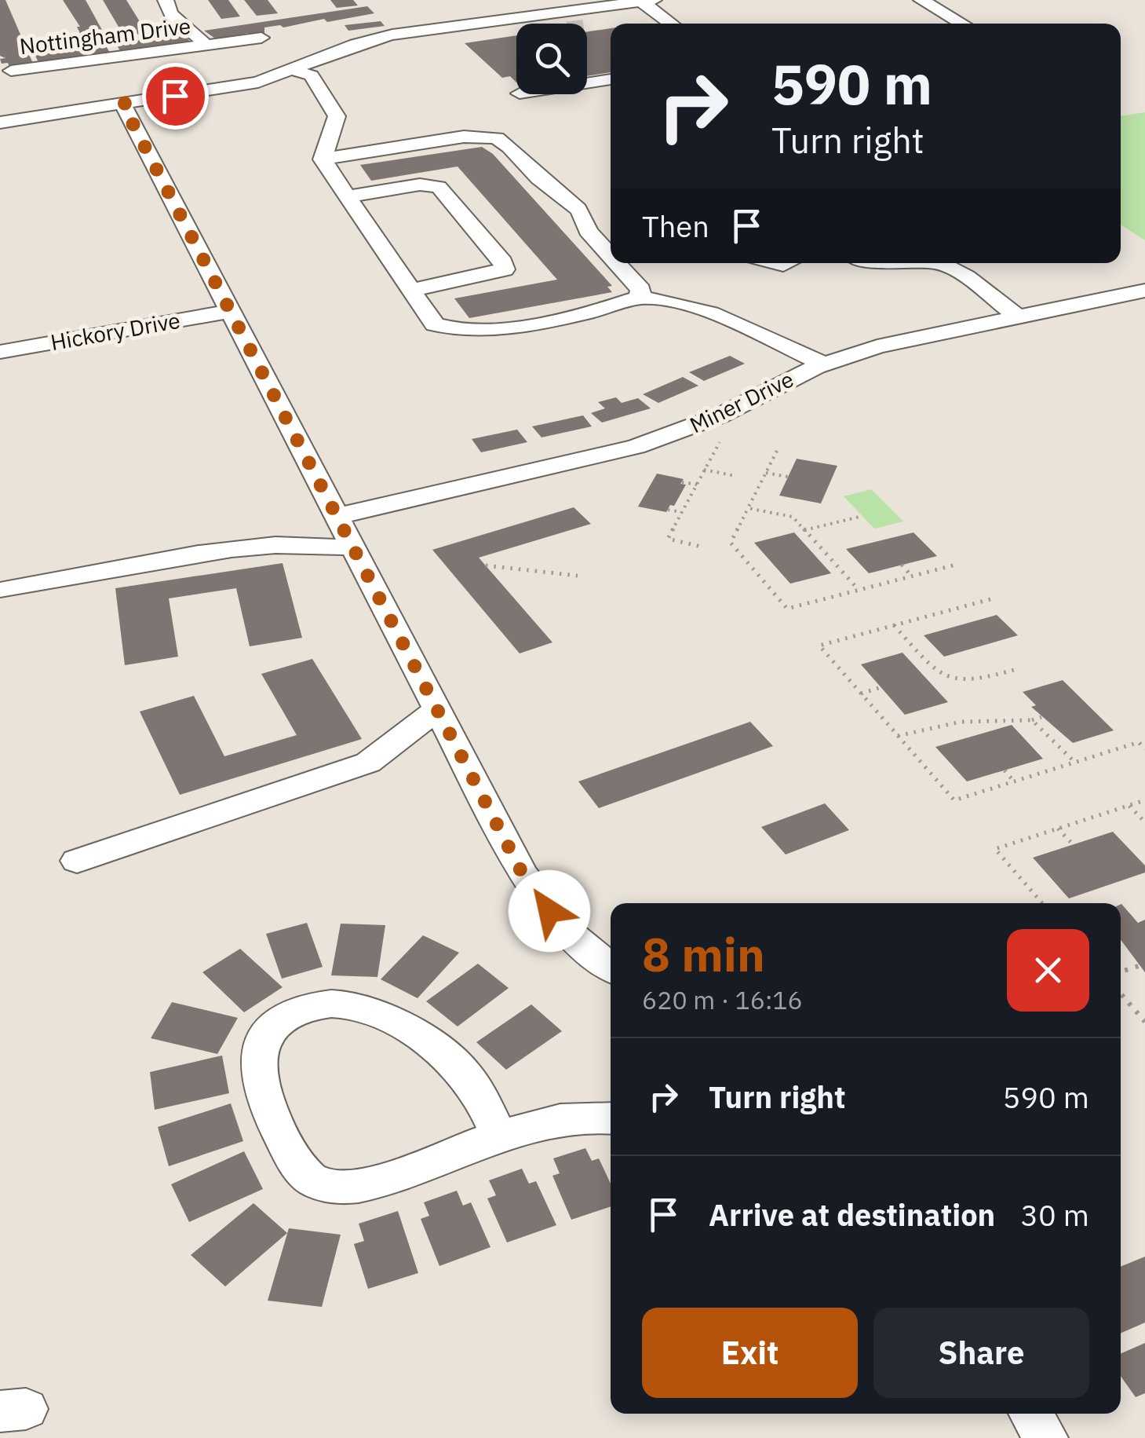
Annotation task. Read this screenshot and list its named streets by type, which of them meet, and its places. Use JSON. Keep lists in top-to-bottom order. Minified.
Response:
{"streets":{"street":["Nottingham Drive","Hickory Drive","Miner Drive"]},"page":{"turn":["590 m","Turn right"],"then":"Then","heading":["8 min","620 m · 16:16"],"list":[{"name":"Turn right","value":"590 m"},{"name":"Arrive at destination","value":"30 m"}],"buttons":["Exit","Share"]}}
